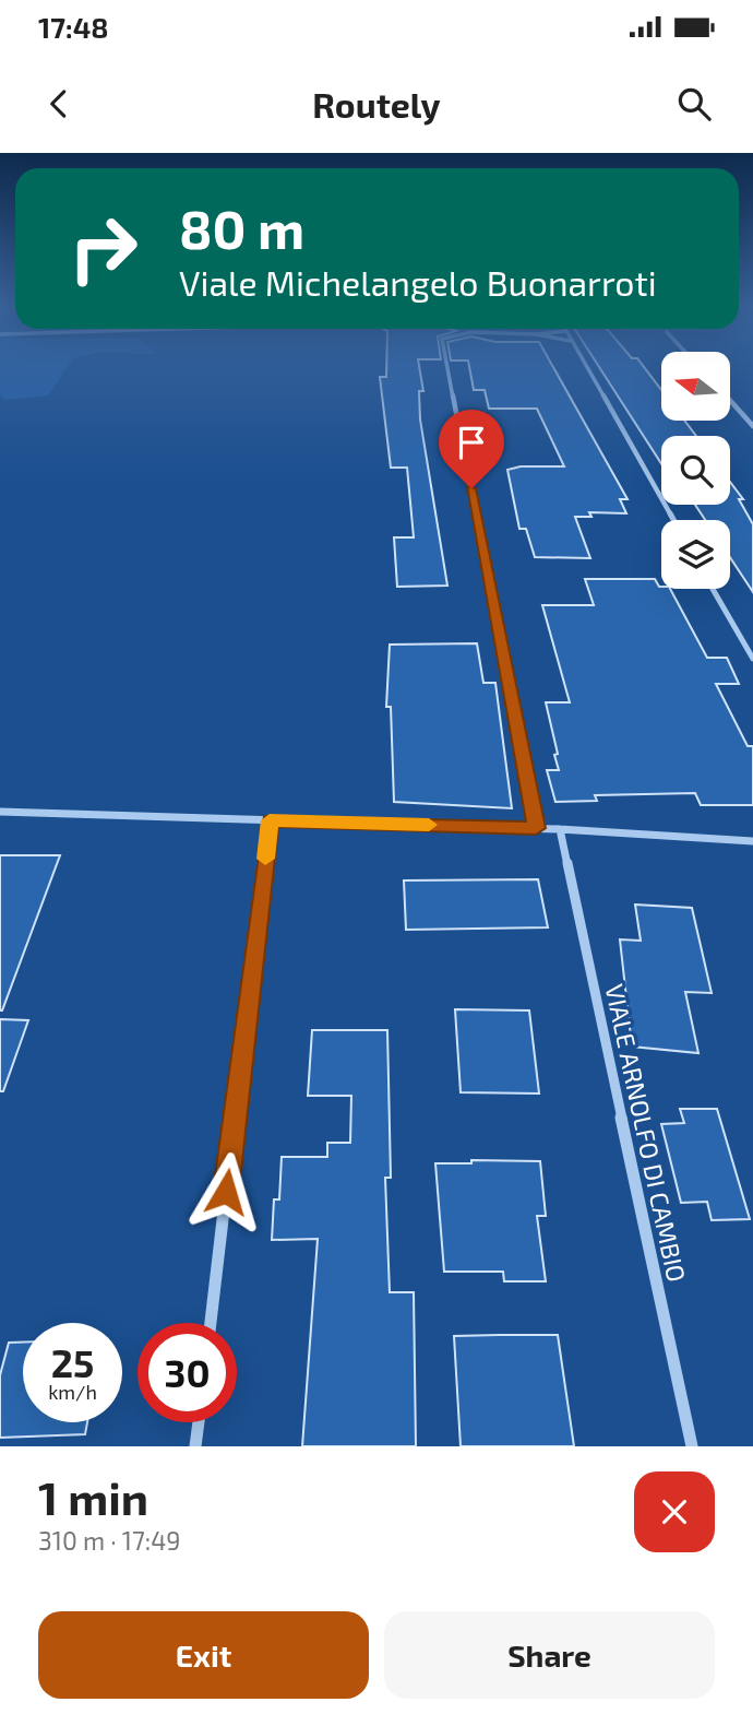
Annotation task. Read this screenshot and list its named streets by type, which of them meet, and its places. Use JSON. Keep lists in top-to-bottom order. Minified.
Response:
{"streets":{"street":["VIALE ARNOLFO DI CAMBIO"]},"north":"left","page":{"status":"17:48","header":"Routely","turn":["80 m","Viale Michelangelo Buonarroti"],"speed":"25 km/h","limit":"30","heading":["1 min","310 m · 17:49"],"buttons":["Exit","Share"]}}
